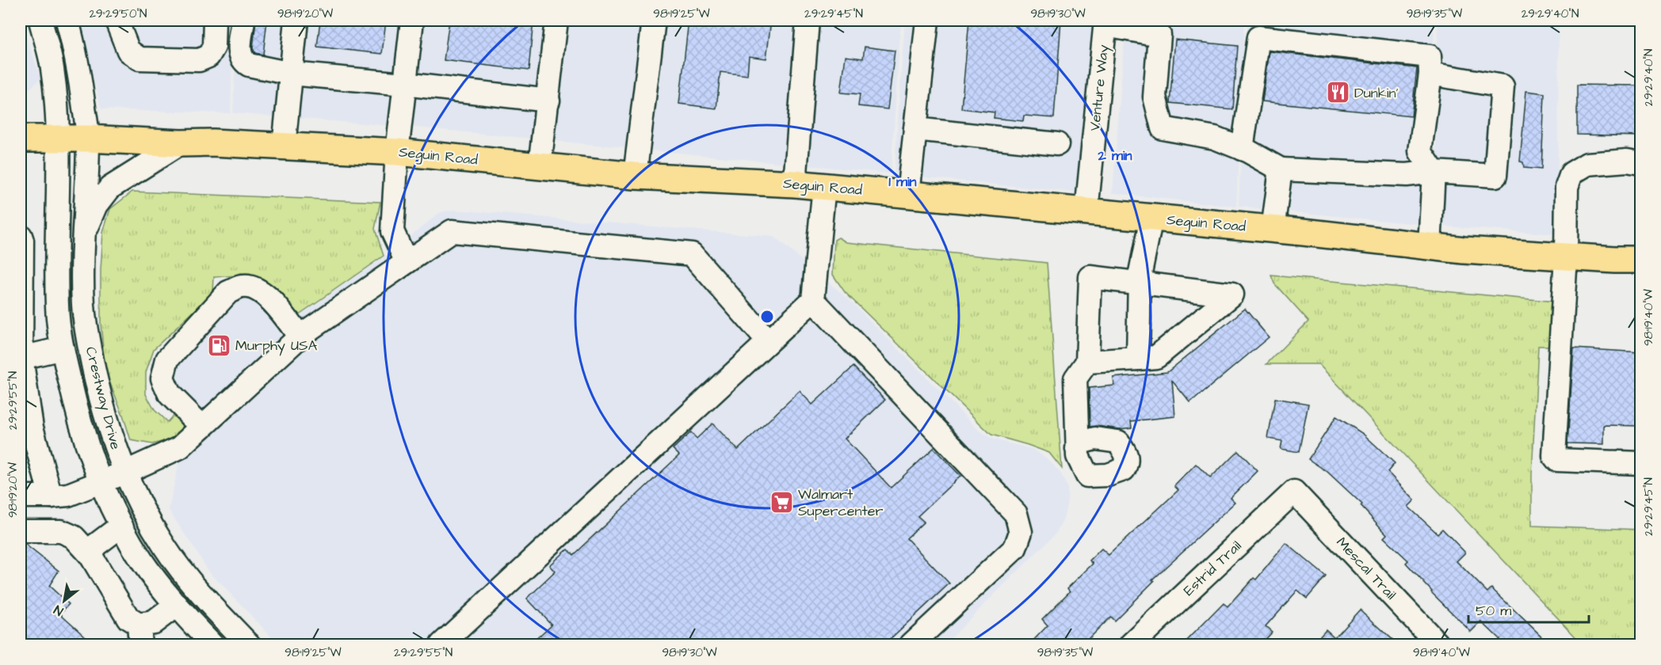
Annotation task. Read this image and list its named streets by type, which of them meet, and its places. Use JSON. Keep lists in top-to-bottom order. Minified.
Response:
{"streets":{"main road":["Seguin Road"],"street":["Venture Way","Crestway Drive","Estrid Trail","Mescal Trail"]},"crossings":[["Venture Way","Seguin Road"],["Seguin Road","Crestway Drive"],["Estrid Trail","Mescal Trail"]],"places":{"restaurant":["Dunkin'"],"fuel station":["Murphy USA"],"supermarket":["Walmart Supercenter"]},"scale_bar":"50 m","north":"bottom left","coordinates":["29°29'50\"N","98°19'20\"W","98°19'25\"W","29°29'45\"N","98°19'30\"W","98°19'35\"W","29°29'40\"N","98°19'40\"W","29°29'55\"N"],"rings":["2 min","1 min"]}
